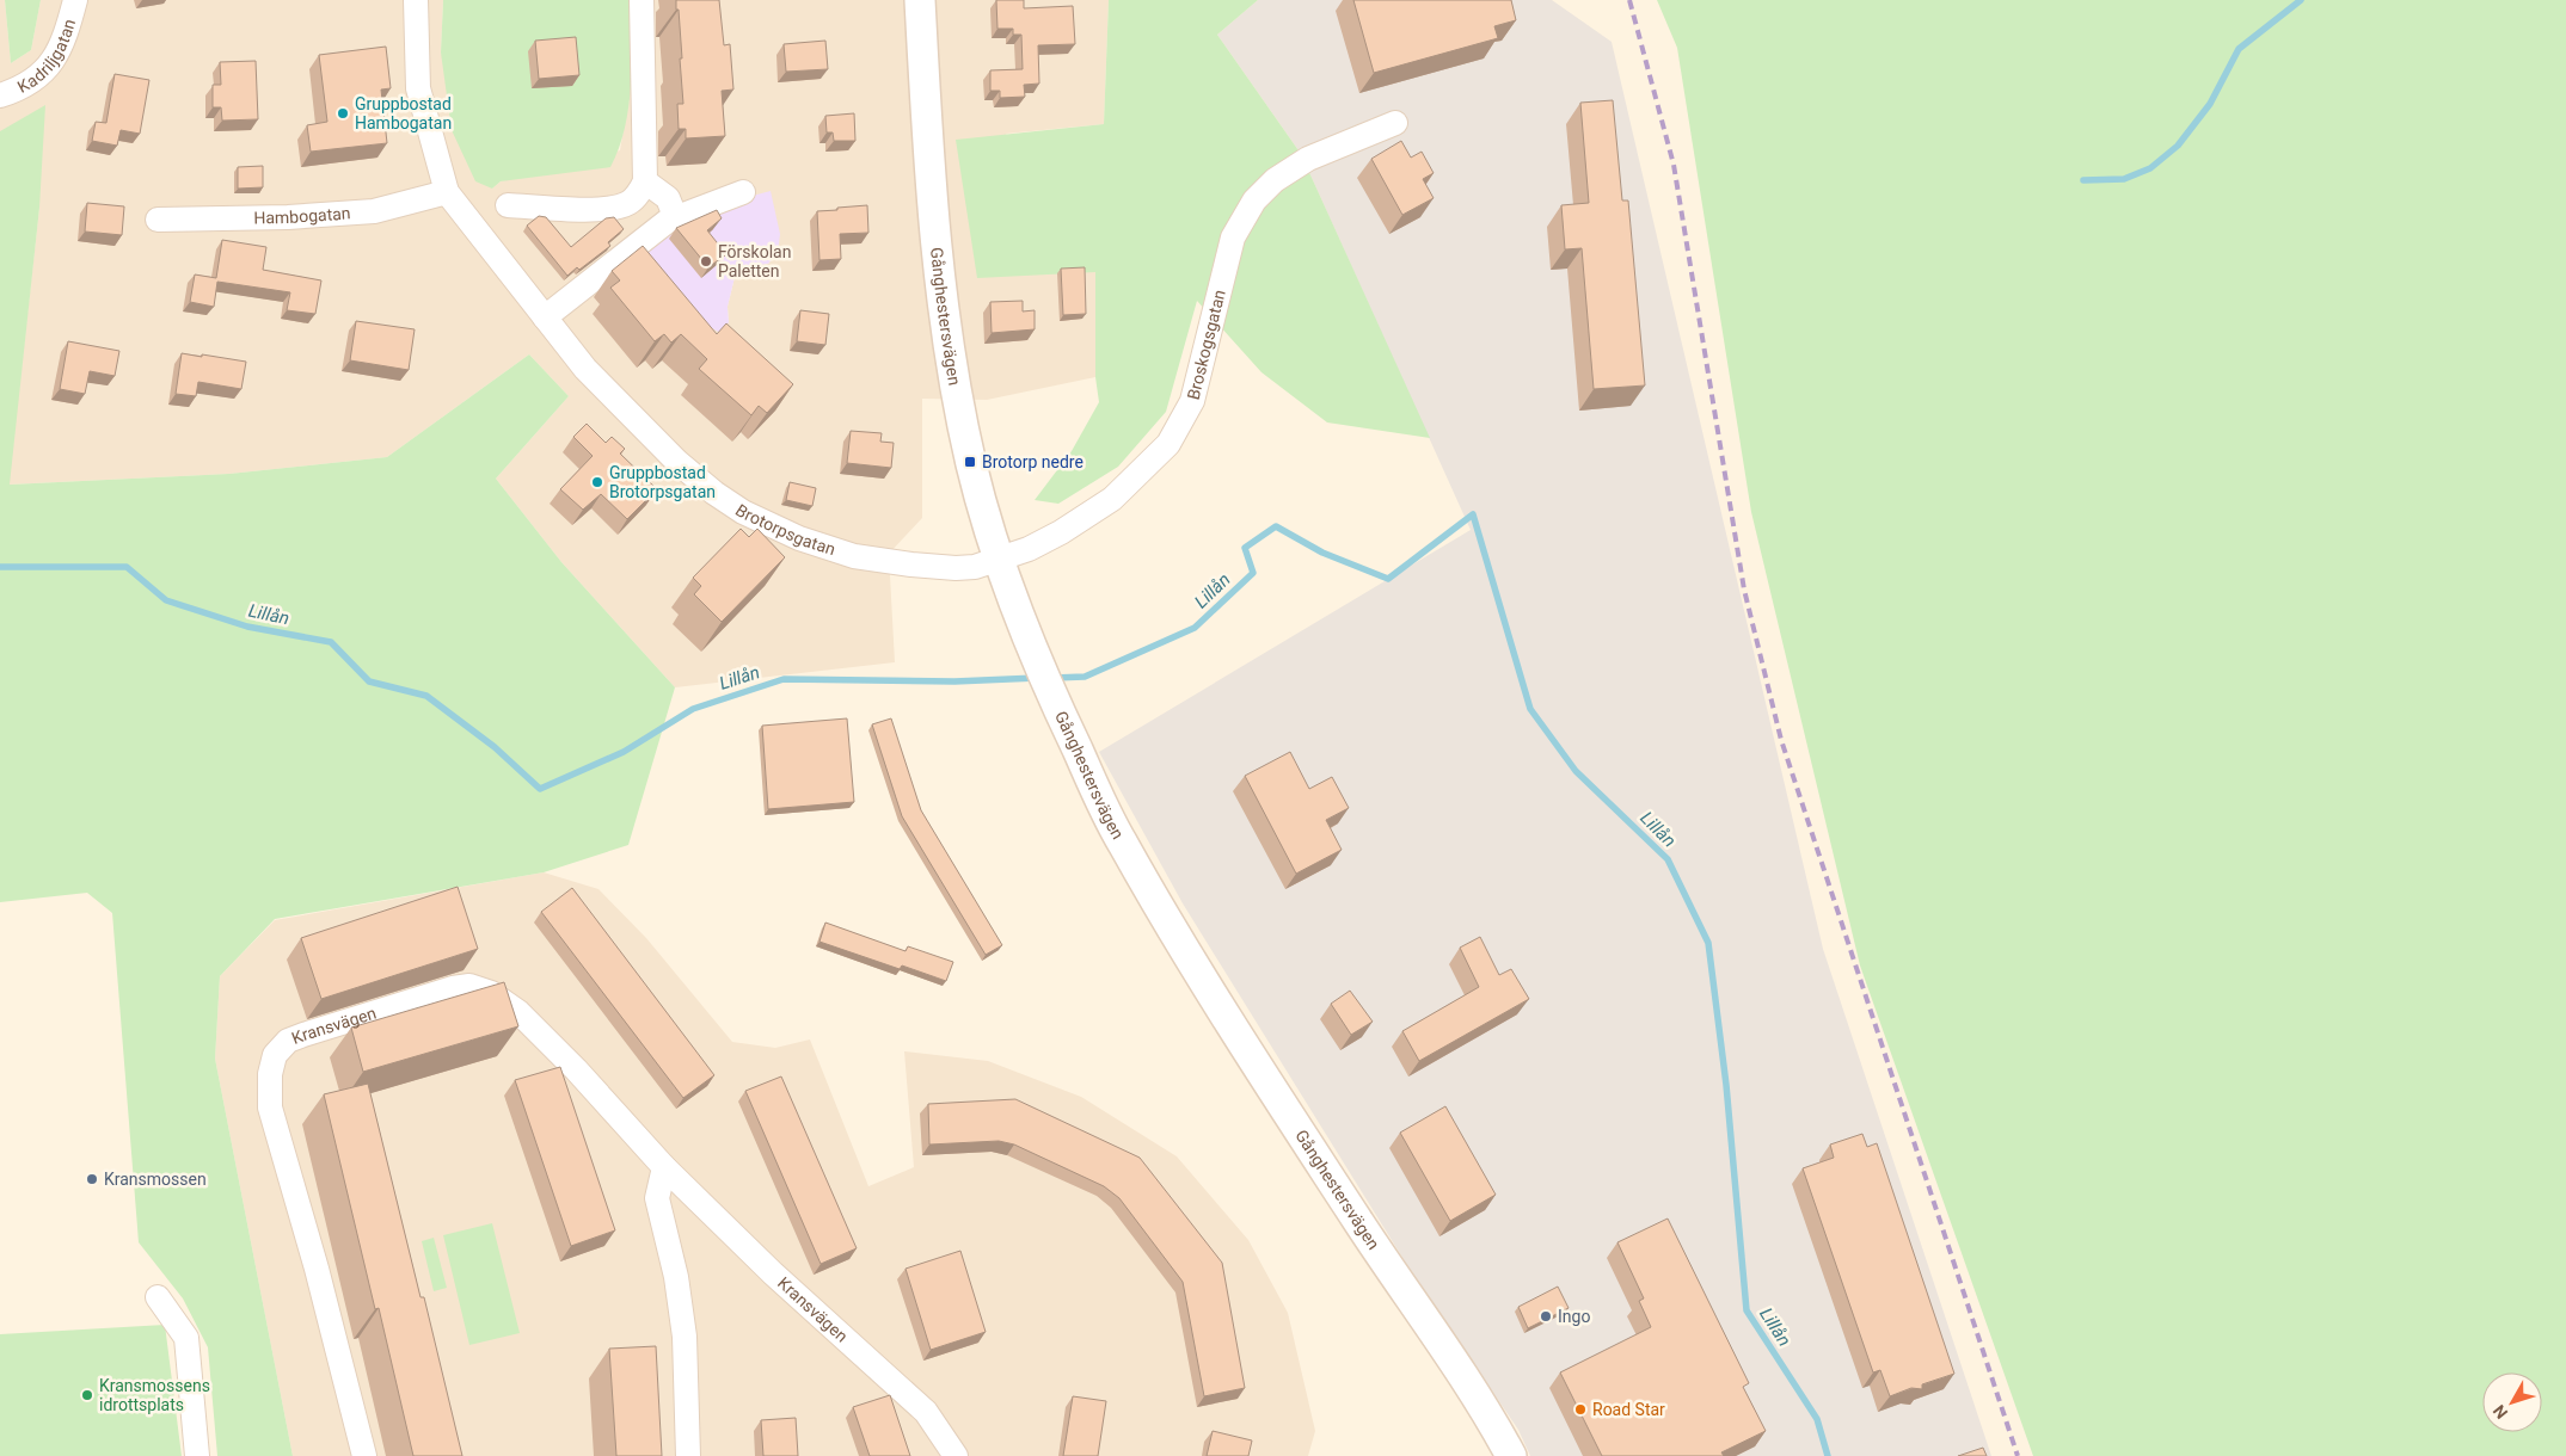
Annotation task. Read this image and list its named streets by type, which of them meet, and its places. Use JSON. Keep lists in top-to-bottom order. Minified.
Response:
{"streets":{"street":["Kadriljgatan","Hambogatan","Gånghestersvägen","Broskogsgatan","Brotorpsgatan","Kransvägen"]},"crossings":[["Hambogatan","Brotorpsgatan"],["Gånghestersvägen","Broskogsgatan"],["Gånghestersvägen","Brotorpsgatan"],["Broskogsgatan","Brotorpsgatan"]],"water":["Lillån"],"places":{"other":["Gruppbostad Hambogatan","Förskolan Paletten","Gruppbostad Brotorpsgatan","Kransmossen","Ingo","Kransmossens idrottsplats","Road Star"],"transit":["Brotorp nedre"]},"north":"bottom left"}
